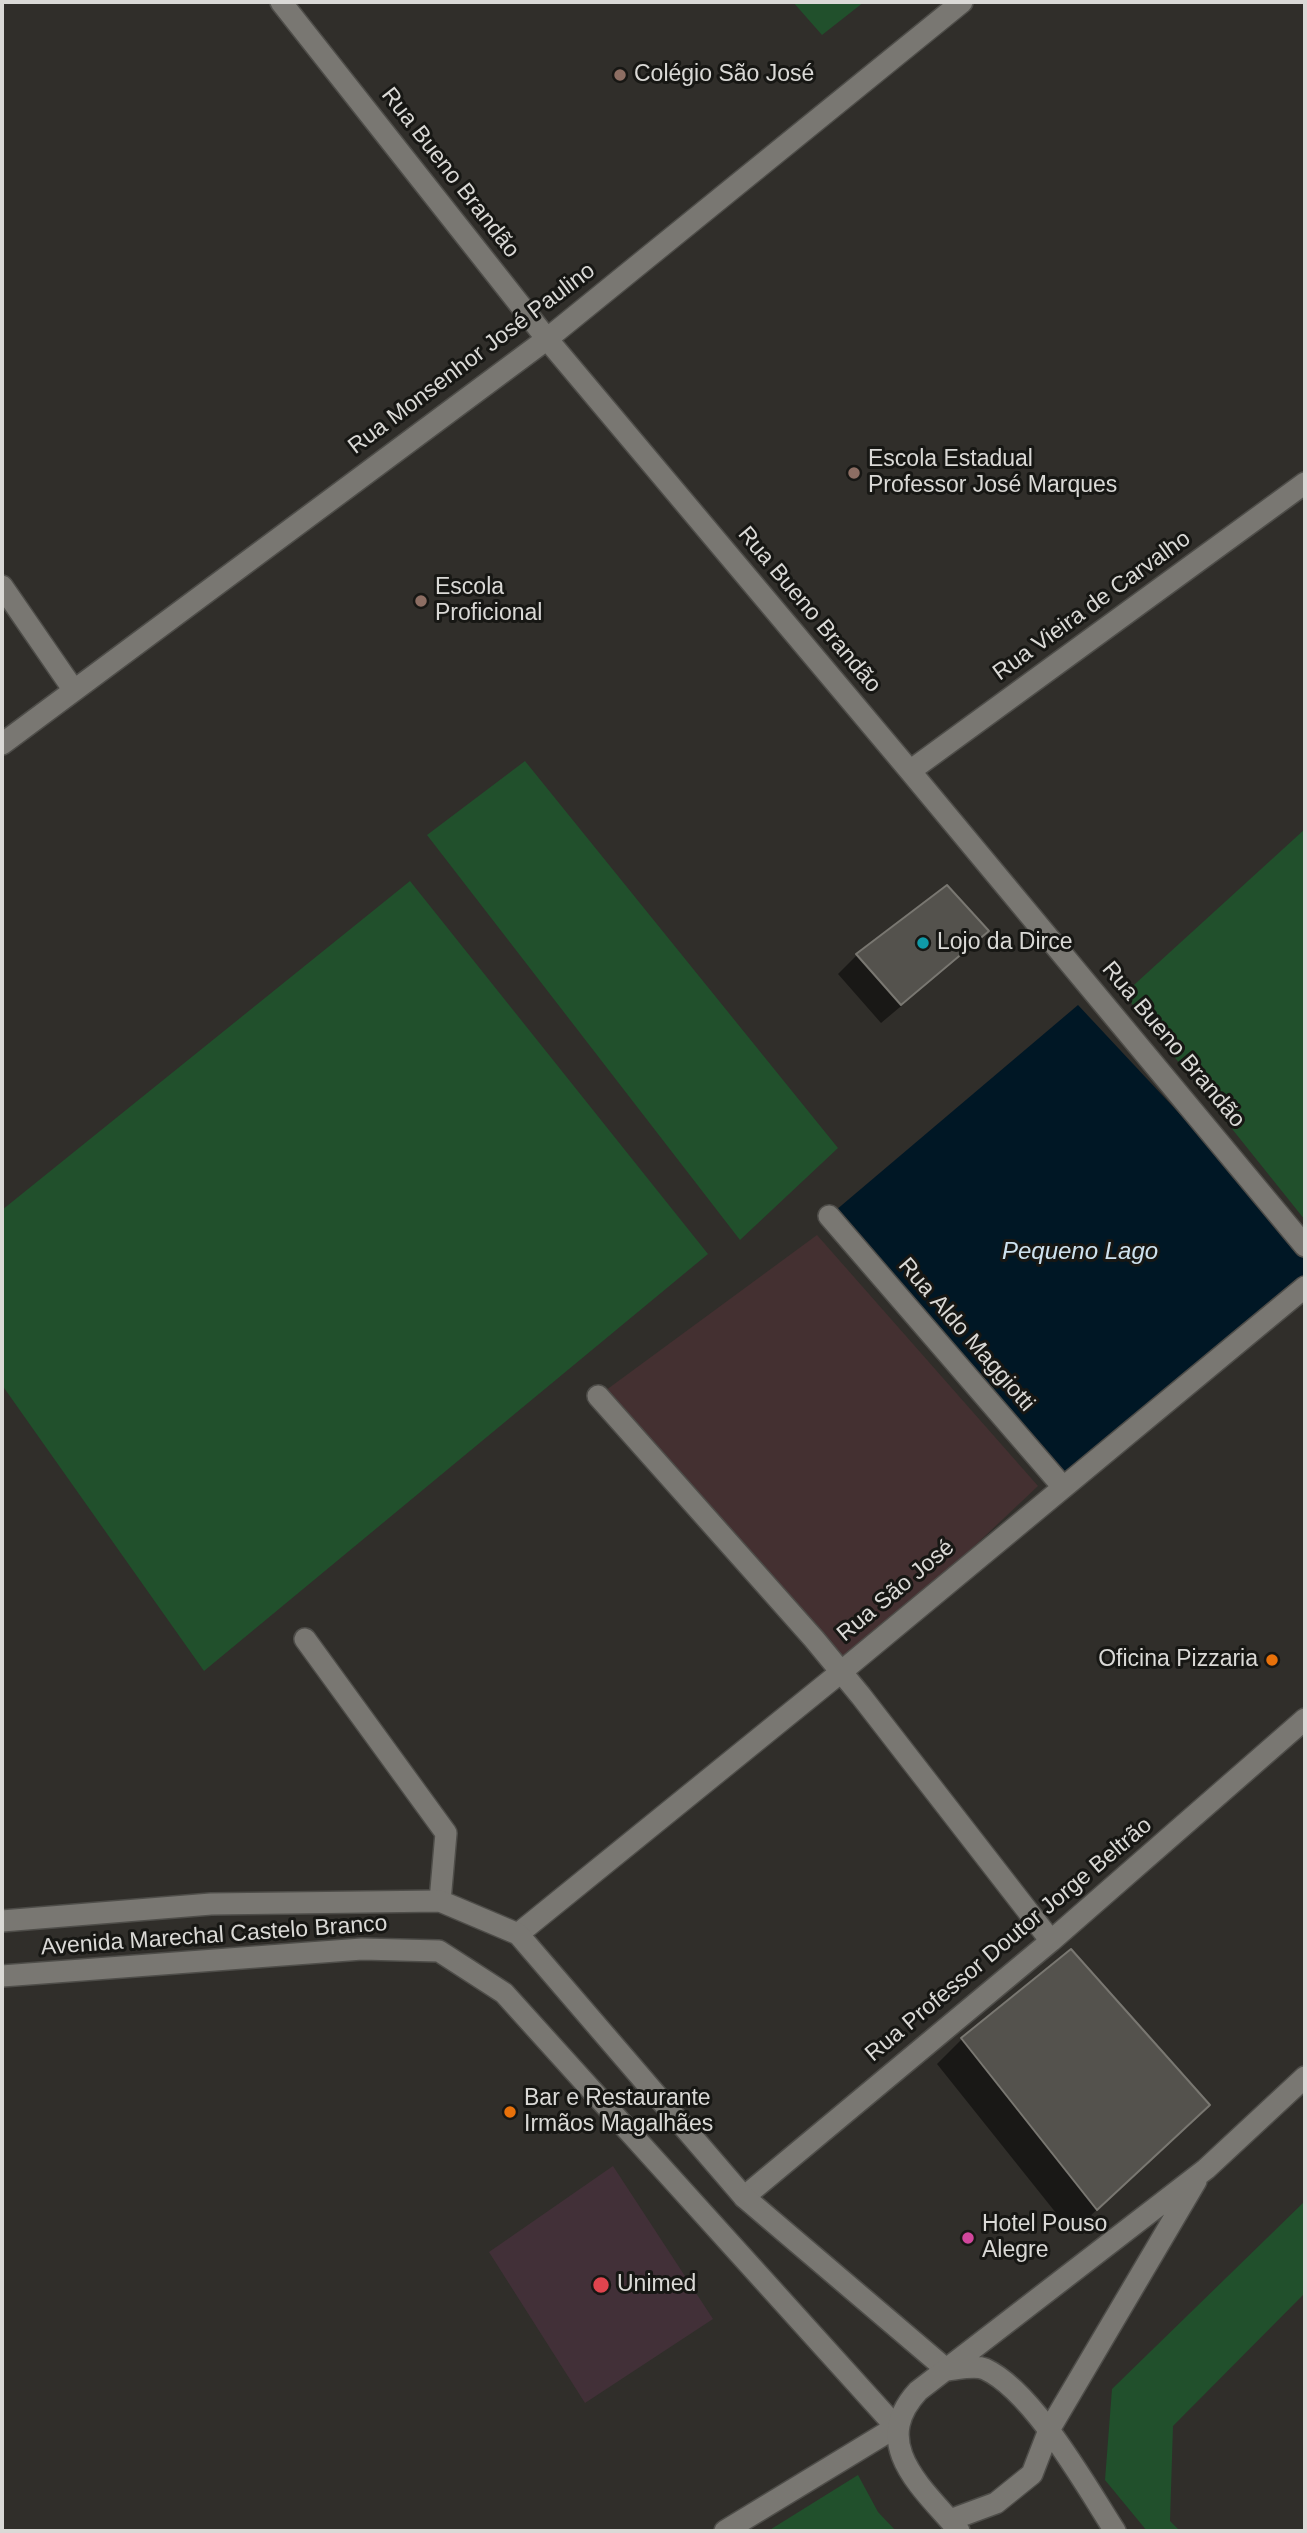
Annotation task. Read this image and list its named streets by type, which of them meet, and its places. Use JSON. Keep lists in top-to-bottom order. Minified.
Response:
{"streets":{"street":["Rua Bueno Brandão","Rua Monsenhor José Paulino","Rua Vieira de Carvalho","Rua Aldo Maggiotti","Rua São José","Avenida Marechal Castelo Branco","Rua Professor Doutor Jorge Beltrão"]},"crossings":[["Rua Bueno Brandão","Rua Monsenhor José Paulino"],["Rua Bueno Brandão","Rua Vieira de Carvalho"],["Rua Aldo Maggiotti","Rua São José"],["Rua São José","Avenida Marechal Castelo Branco"],["Avenida Marechal Castelo Branco","Rua Professor Doutor Jorge Beltrão"]],"water":["Pequeno Lago"],"places":["Colégio São José","Escola Estadual Professor José Marques","Escola Proficional","Lojo da Dirce","Oficina Pizzaria","Bar e Restaurante Irmãos Magalhães","Hotel Pouso Alegre","Unimed"]}
